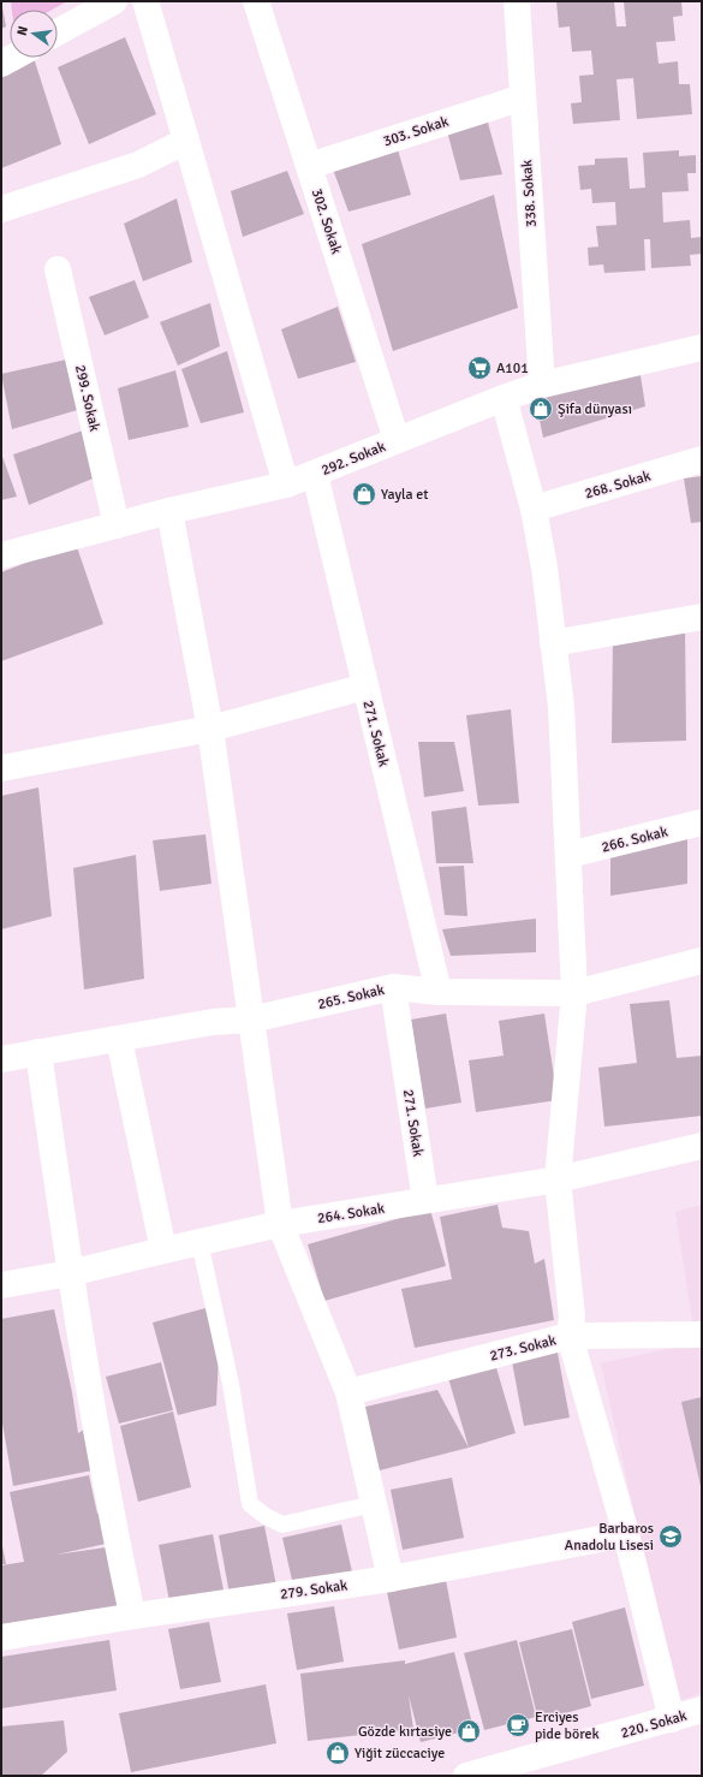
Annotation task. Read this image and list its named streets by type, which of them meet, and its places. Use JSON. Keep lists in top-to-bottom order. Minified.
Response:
{"streets":{"street":["303. Sokak","338. Sokak","302. Sokak","299. Sokak","292. Sokak","268. Sokak","271. Sokak","266. Sokak","265. Sokak","264. Sokak","273. Sokak","279. Sokak","220. Sokak"]},"crossings":[["303. Sokak","338. Sokak"],["303. Sokak","302. Sokak"],["338. Sokak","292. Sokak"],["302. Sokak","292. Sokak"],["299. Sokak","292. Sokak"],["292. Sokak","271. Sokak"],["271. Sokak","265. Sokak"],["271. Sokak","264. Sokak"]],"places":{"supermarket":["A101"],"shop":["Şifa dünyası","Yayla et","Gözde kırtasiye","Yiğit züccaciye"],"school or university":["Barbaros Anadolu Lisesi"],"cafe":["Erciyes pide börek"]},"north":"left"}
